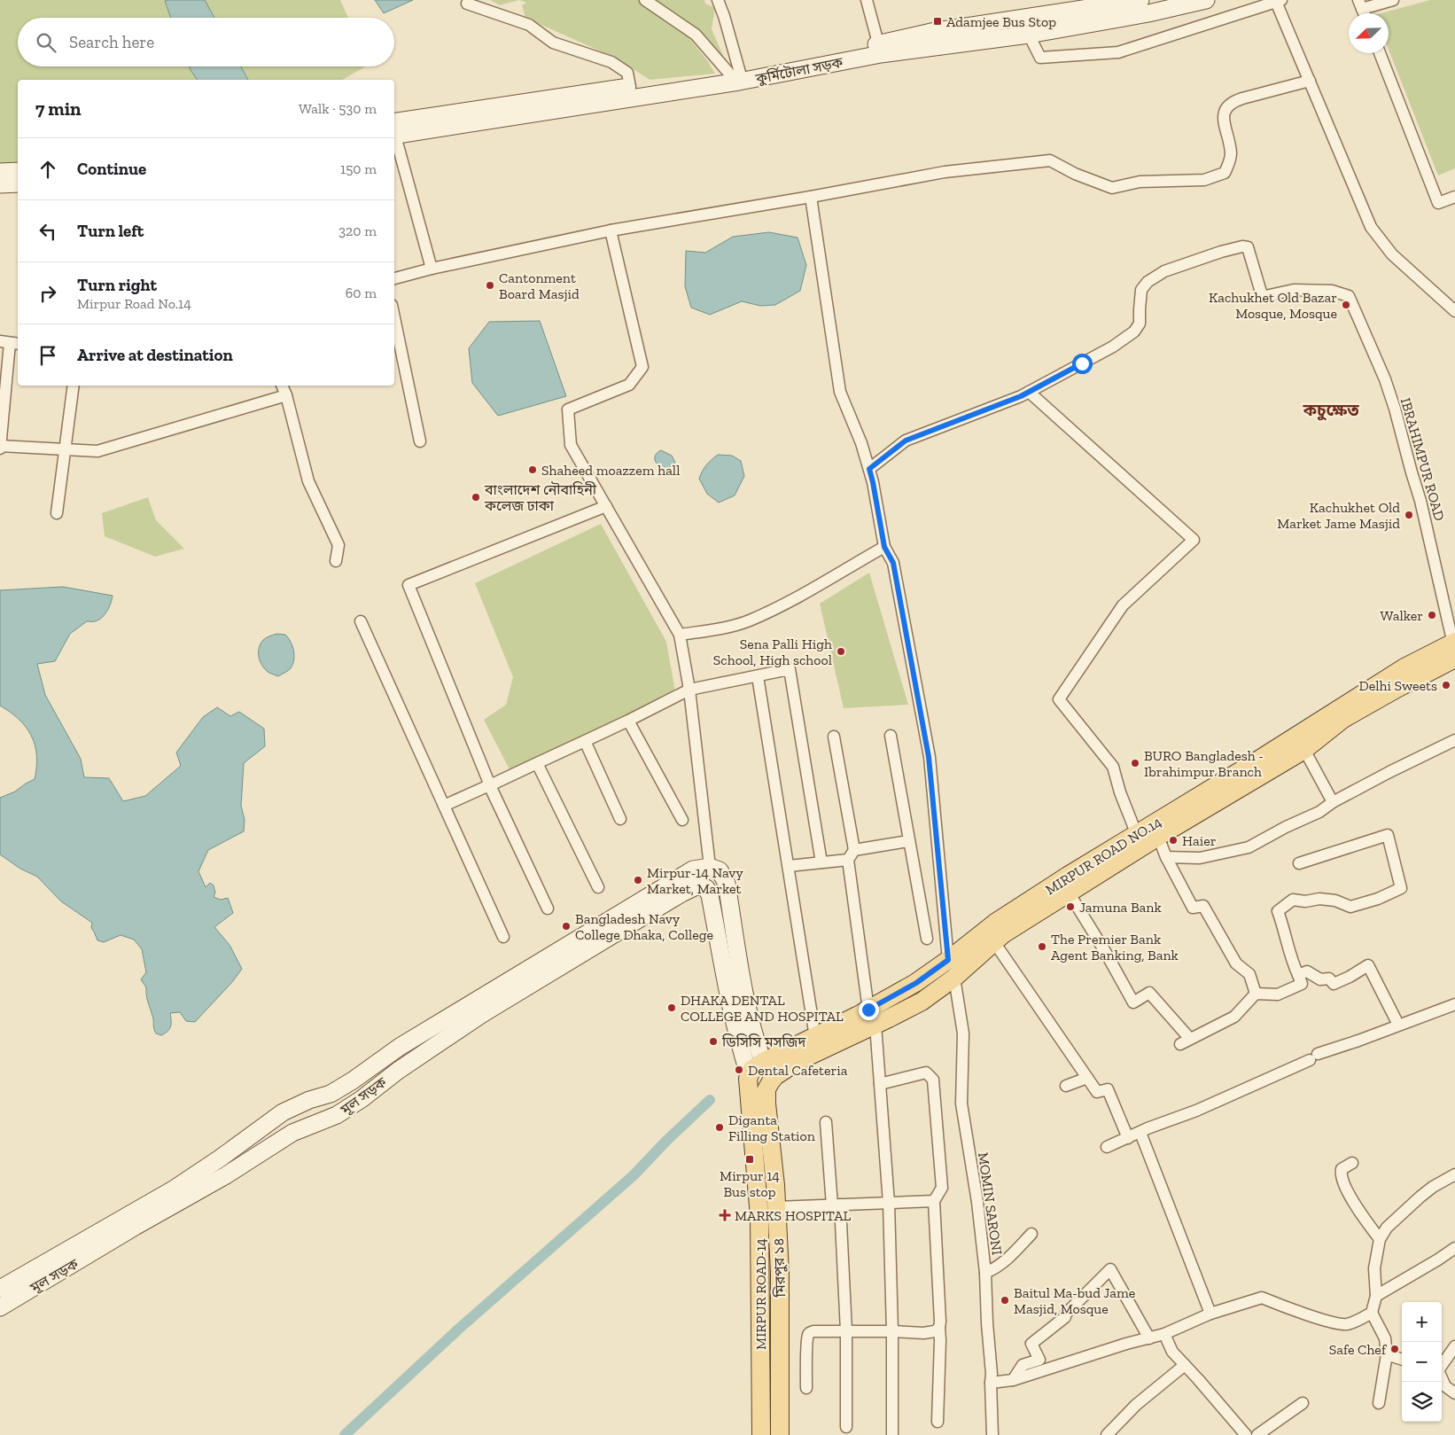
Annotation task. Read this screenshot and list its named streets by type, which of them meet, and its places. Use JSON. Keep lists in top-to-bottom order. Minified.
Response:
{"streets":{"main road":["MIRPUR ROAD NO.14","মিরপুর ১৪","MIRPUR ROAD-14"],"street":["কুর্মিটোলা সড়ক","IBRAHIMPUR ROAD","মূল সড়ক","MOMIN SARONI"]},"crossings":[["IBRAHIMPUR ROAD","MIRPUR ROAD NO.14"],["MIRPUR ROAD NO.14","MOMIN SARONI"],["MIRPUR ROAD NO.14","মিরপুর ১৪"],["MIRPUR ROAD NO.14","MIRPUR ROAD-14"],["মূল সড়ক","MIRPUR ROAD-14"]],"districts":["কচুক্ষেত"],"places":{"transit":["Adamjee Bus Stop","Mirpur 14 Bus stop"],"other":["Cantonment Board Masjid","Kachukhet Old Bazar Mosque, Mosque","Shaheed moazzem hall","বাংলাদেশ নৌবাহিনী কলেজ ঢাকা","Kachukhet Old Market Jame Masjid","Walker","Sena Palli High School, High school","Delhi Sweets","BURO Bangladesh - Ibrahimpur Branch","Haier","Mirpur-14 Navy Market, Market","Jamuna Bank","Bangladesh Navy College Dhaka, College","The Premier Bank Agent Banking, Bank","DHAKA DENTAL COLLEGE AND HOSPITAL","ডিসিসি মসজিদ","Dental Cafeteria","Diganta Filling Station","Baitul Ma-bud Jame Masjid, Mosque","Safe Chef"],"health":["MARKS HOSPITAL"]},"north":"bottom left","page":{"search":"Search here","heading":["7 min","Walk · 530 m"],"list":[["Continue","150 m"],["Turn left","320 m"],["Turn right","Mirpur Road No.14","60 m"],"Arrive at destination"],"map_buttons":["+","−"]}}
